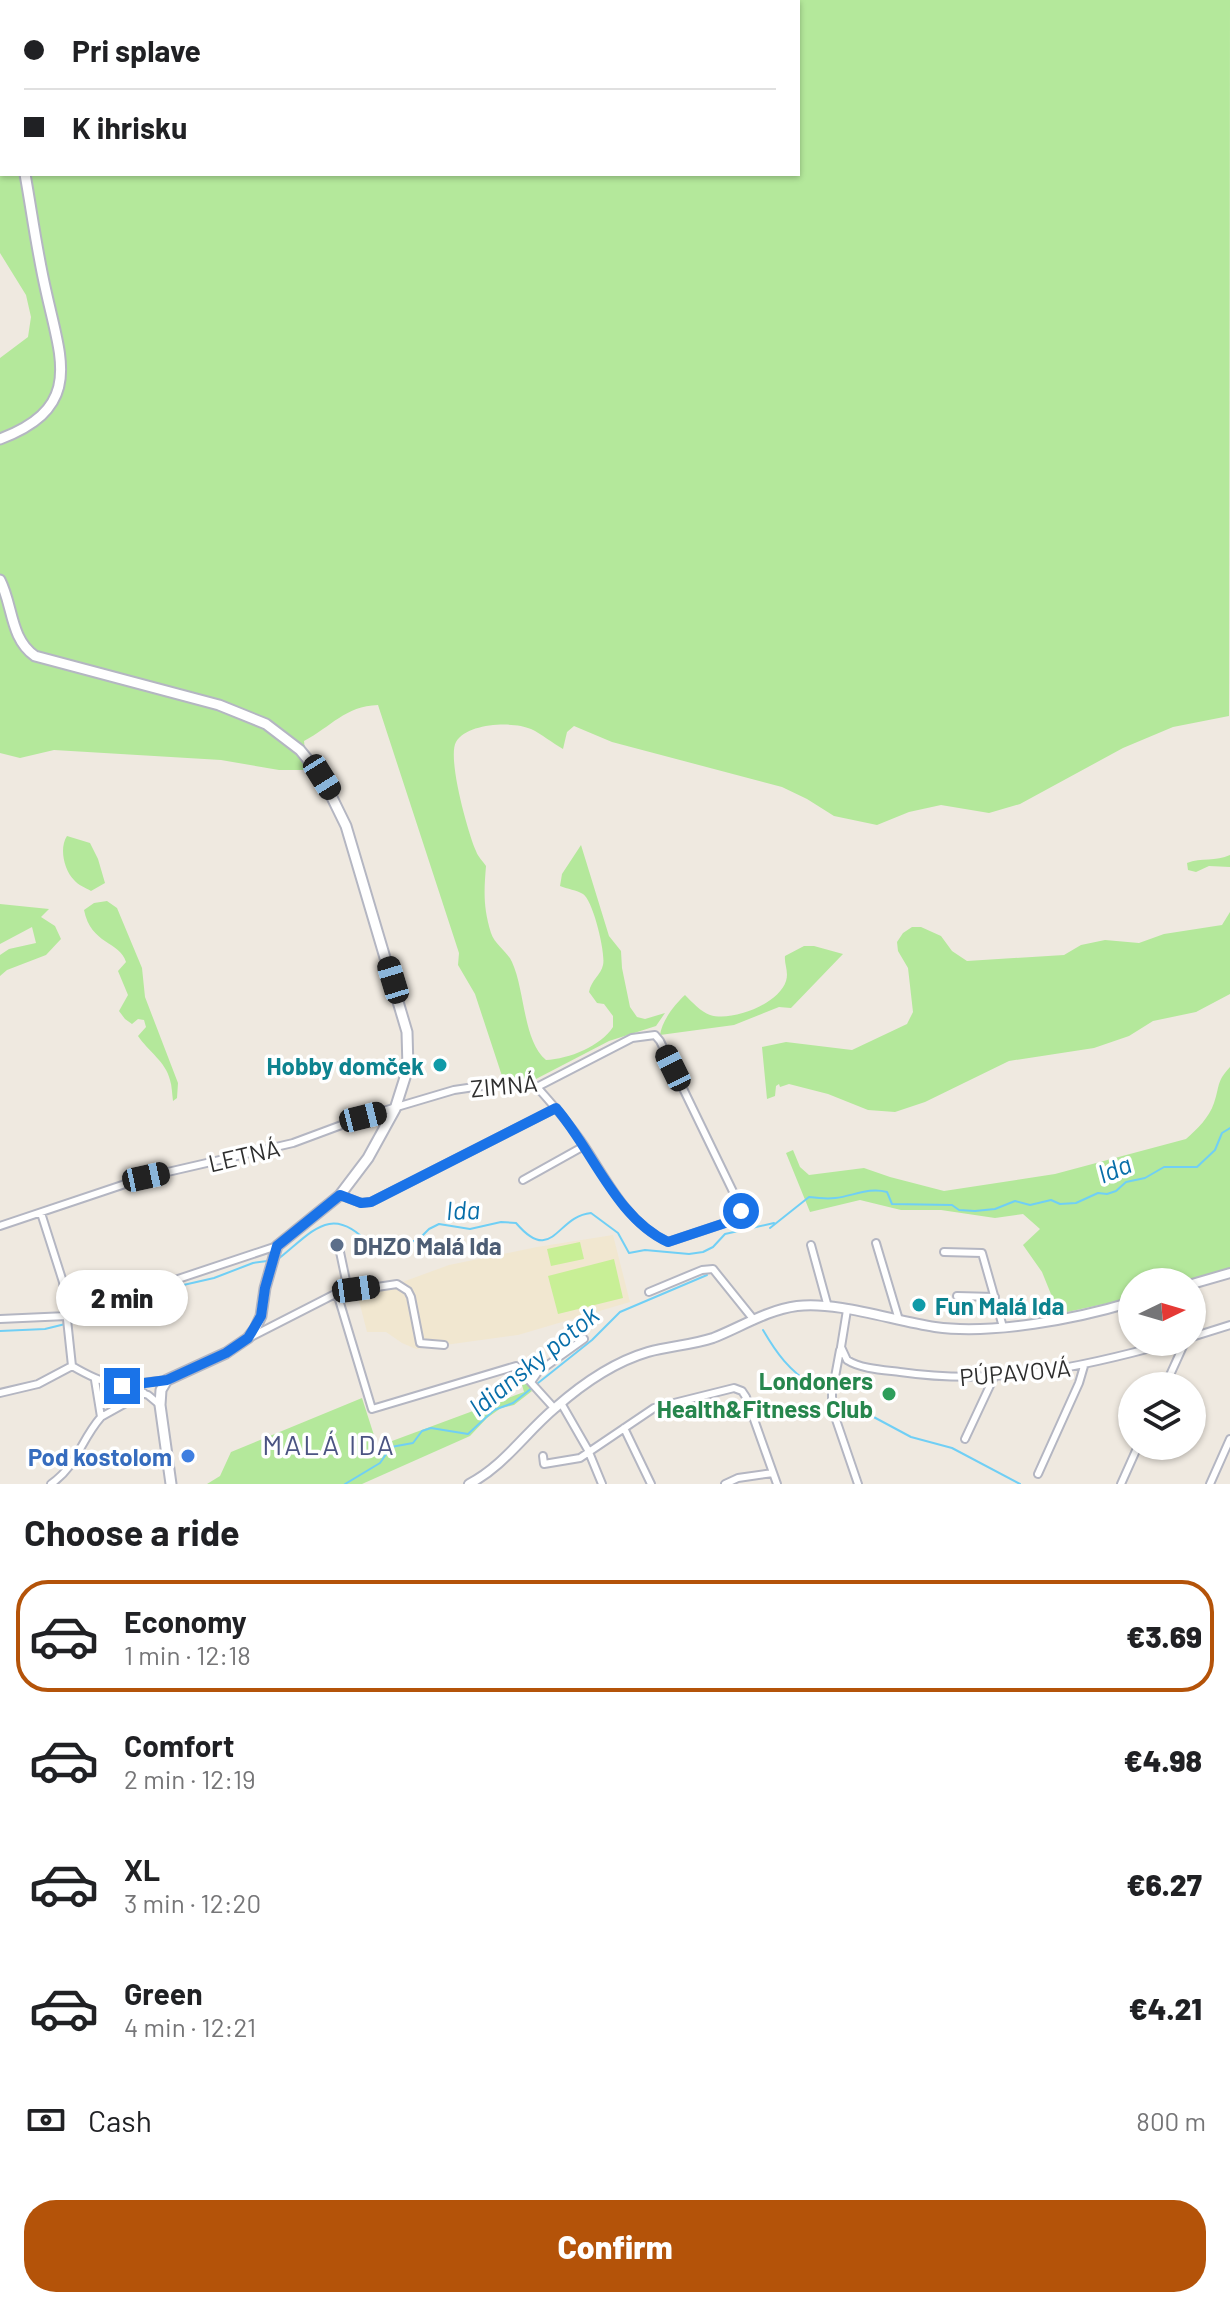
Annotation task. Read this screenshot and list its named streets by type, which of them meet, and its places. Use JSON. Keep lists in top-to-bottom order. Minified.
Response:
{"streets":{"street":["ZIMNÁ","LETNÁ","PÚPAVOVÁ"]},"crossings":[["ZIMNÁ","LETNÁ"]],"districts":["MALÁ IDA"],"water":["Ida","Idiansky potok"],"places":["Hobby domček","DHZO Malá Ida","Fun Malá Ida","Londoners Health&Fitness Club","Pod kostolom"],"north":"right","page":{"banner":["Pri splave","K ihrisku"],"bubble":"2 min","heading":"Choose a ride","list":[{"name":"Economy","note":"1 min · 12:18","value":"€3.69"},{"name":"Comfort","note":"2 min · 12:19","value":"€4.98"},{"name":"XL","note":"3 min · 12:20","value":"€6.27"},{"name":"Green","note":"4 min · 12:21","value":"€4.21"}],"pay":["Cash","800 m"],"buttons":"Confirm"}}
